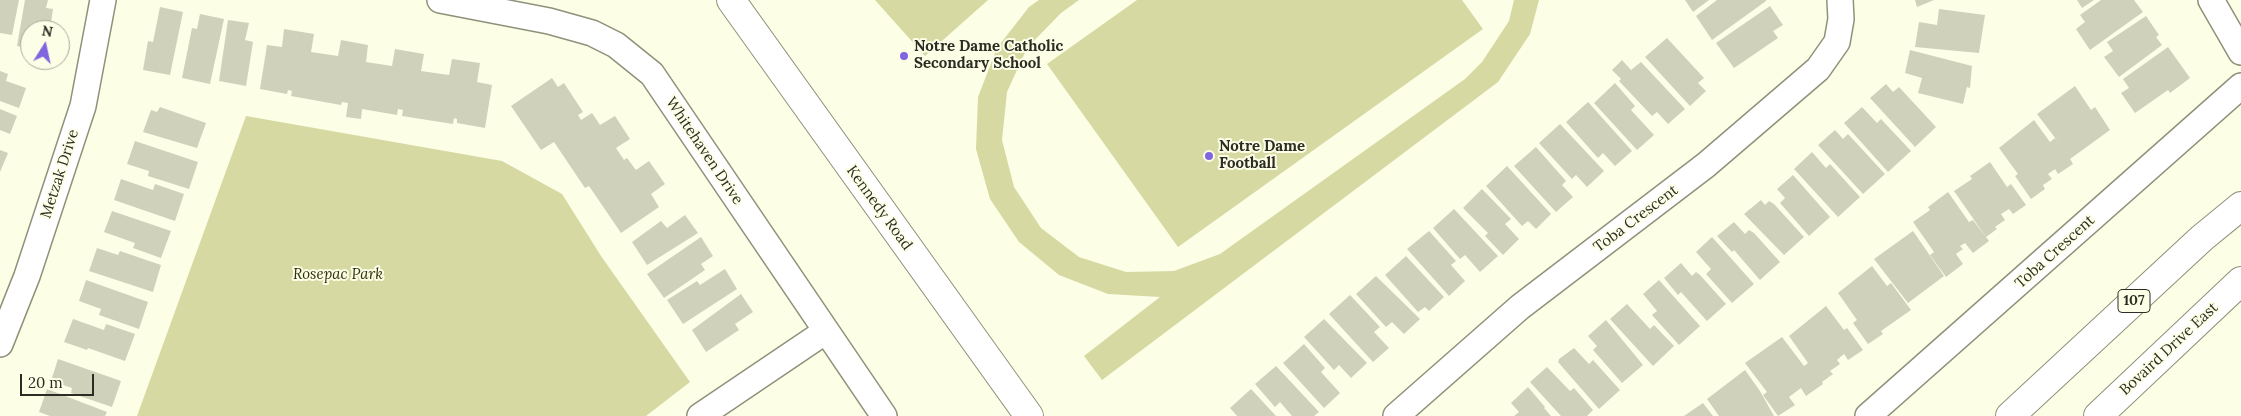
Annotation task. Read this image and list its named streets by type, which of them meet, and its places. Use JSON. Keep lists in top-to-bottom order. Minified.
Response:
{"streets":{"main road":["Kennedy Road","107","Bovaird Drive East"],"street":["Whitehaven Drive","Metzak Drive","Toba Crescent"]},"parks":["Rosepac Park"],"places":["Notre Dame Catholic Secondary School","Notre Dame Football"],"scale_bar":"20 m","north":"top"}
